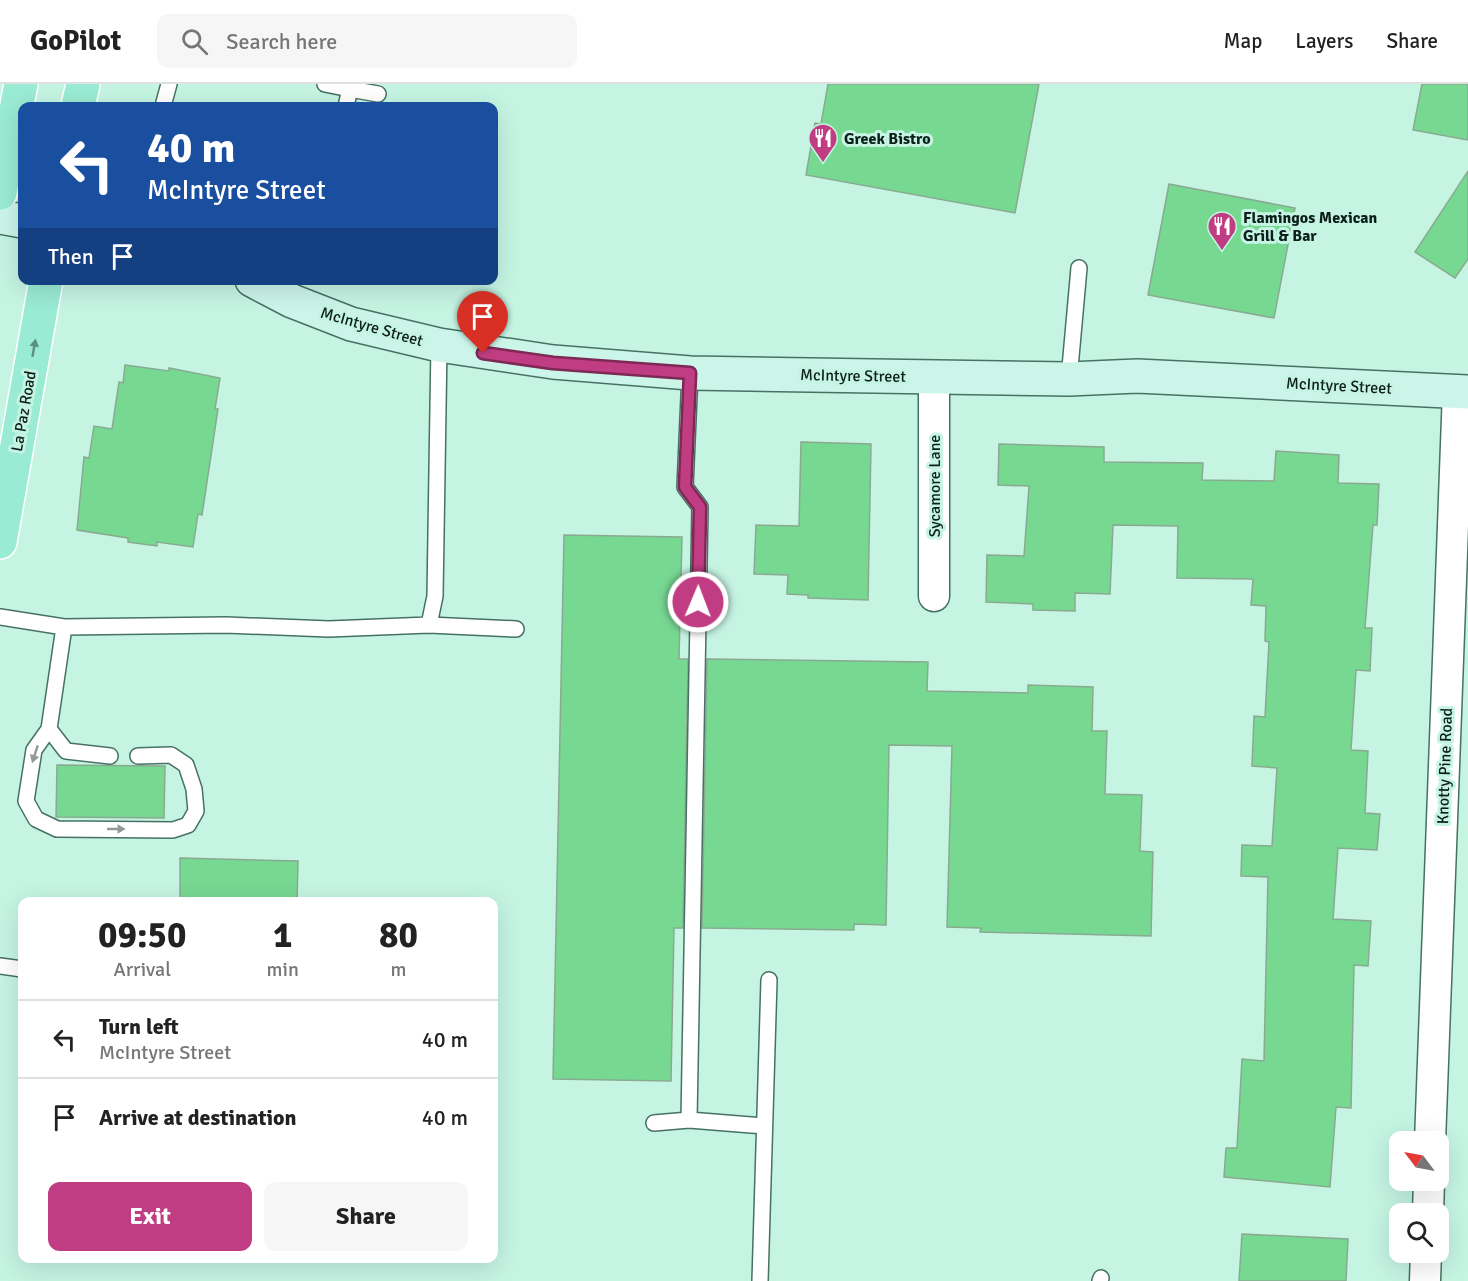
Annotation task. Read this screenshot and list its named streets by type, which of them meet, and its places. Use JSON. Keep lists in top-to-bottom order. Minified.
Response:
{"streets":{"main road":["La Paz Road"],"street":["McIntyre Street","Sycamore Lane","Knotty Pine Road"]},"crossings":[["McIntyre Street","Sycamore Lane"],["McIntyre Street","Knotty Pine Road"]],"one_way":["La Paz Road"],"places":{"restaurant":["Greek Bistro","Flamingos Mexican Grill & Bar"]},"north":"top left","page":{"header":"GoPilot","search":"Search here","nav":["Map","Layers","Share"],"turn":["40 m","McIntyre Street"],"then":"Then","eta":["09:50","Arrival","1","min","80","m"],"list":[{"name":"Turn left","note":"McIntyre Street","value":"40 m"},{"name":"Arrive at destination","value":"40 m"}],"buttons":["Exit","Share"]}}
